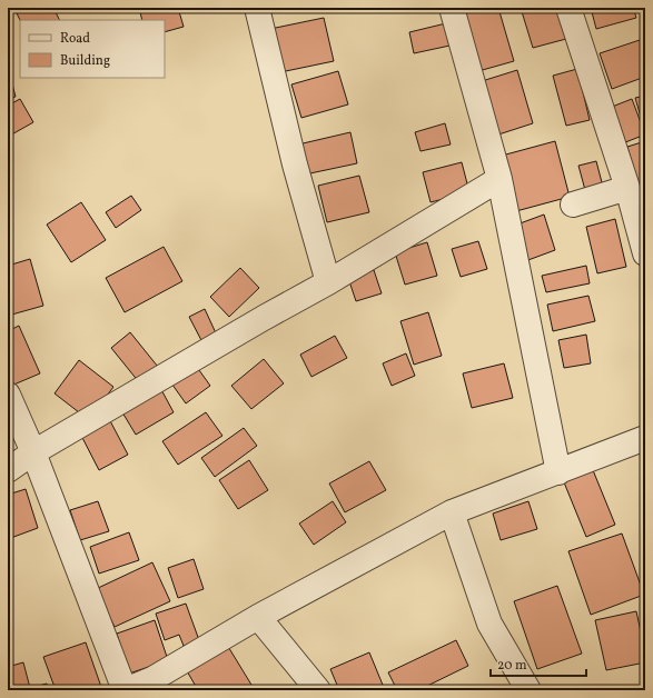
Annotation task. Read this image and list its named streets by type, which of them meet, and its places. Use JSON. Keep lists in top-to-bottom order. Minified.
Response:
{"legend":["Road","Building"],"scale_bar":"20 m"}
